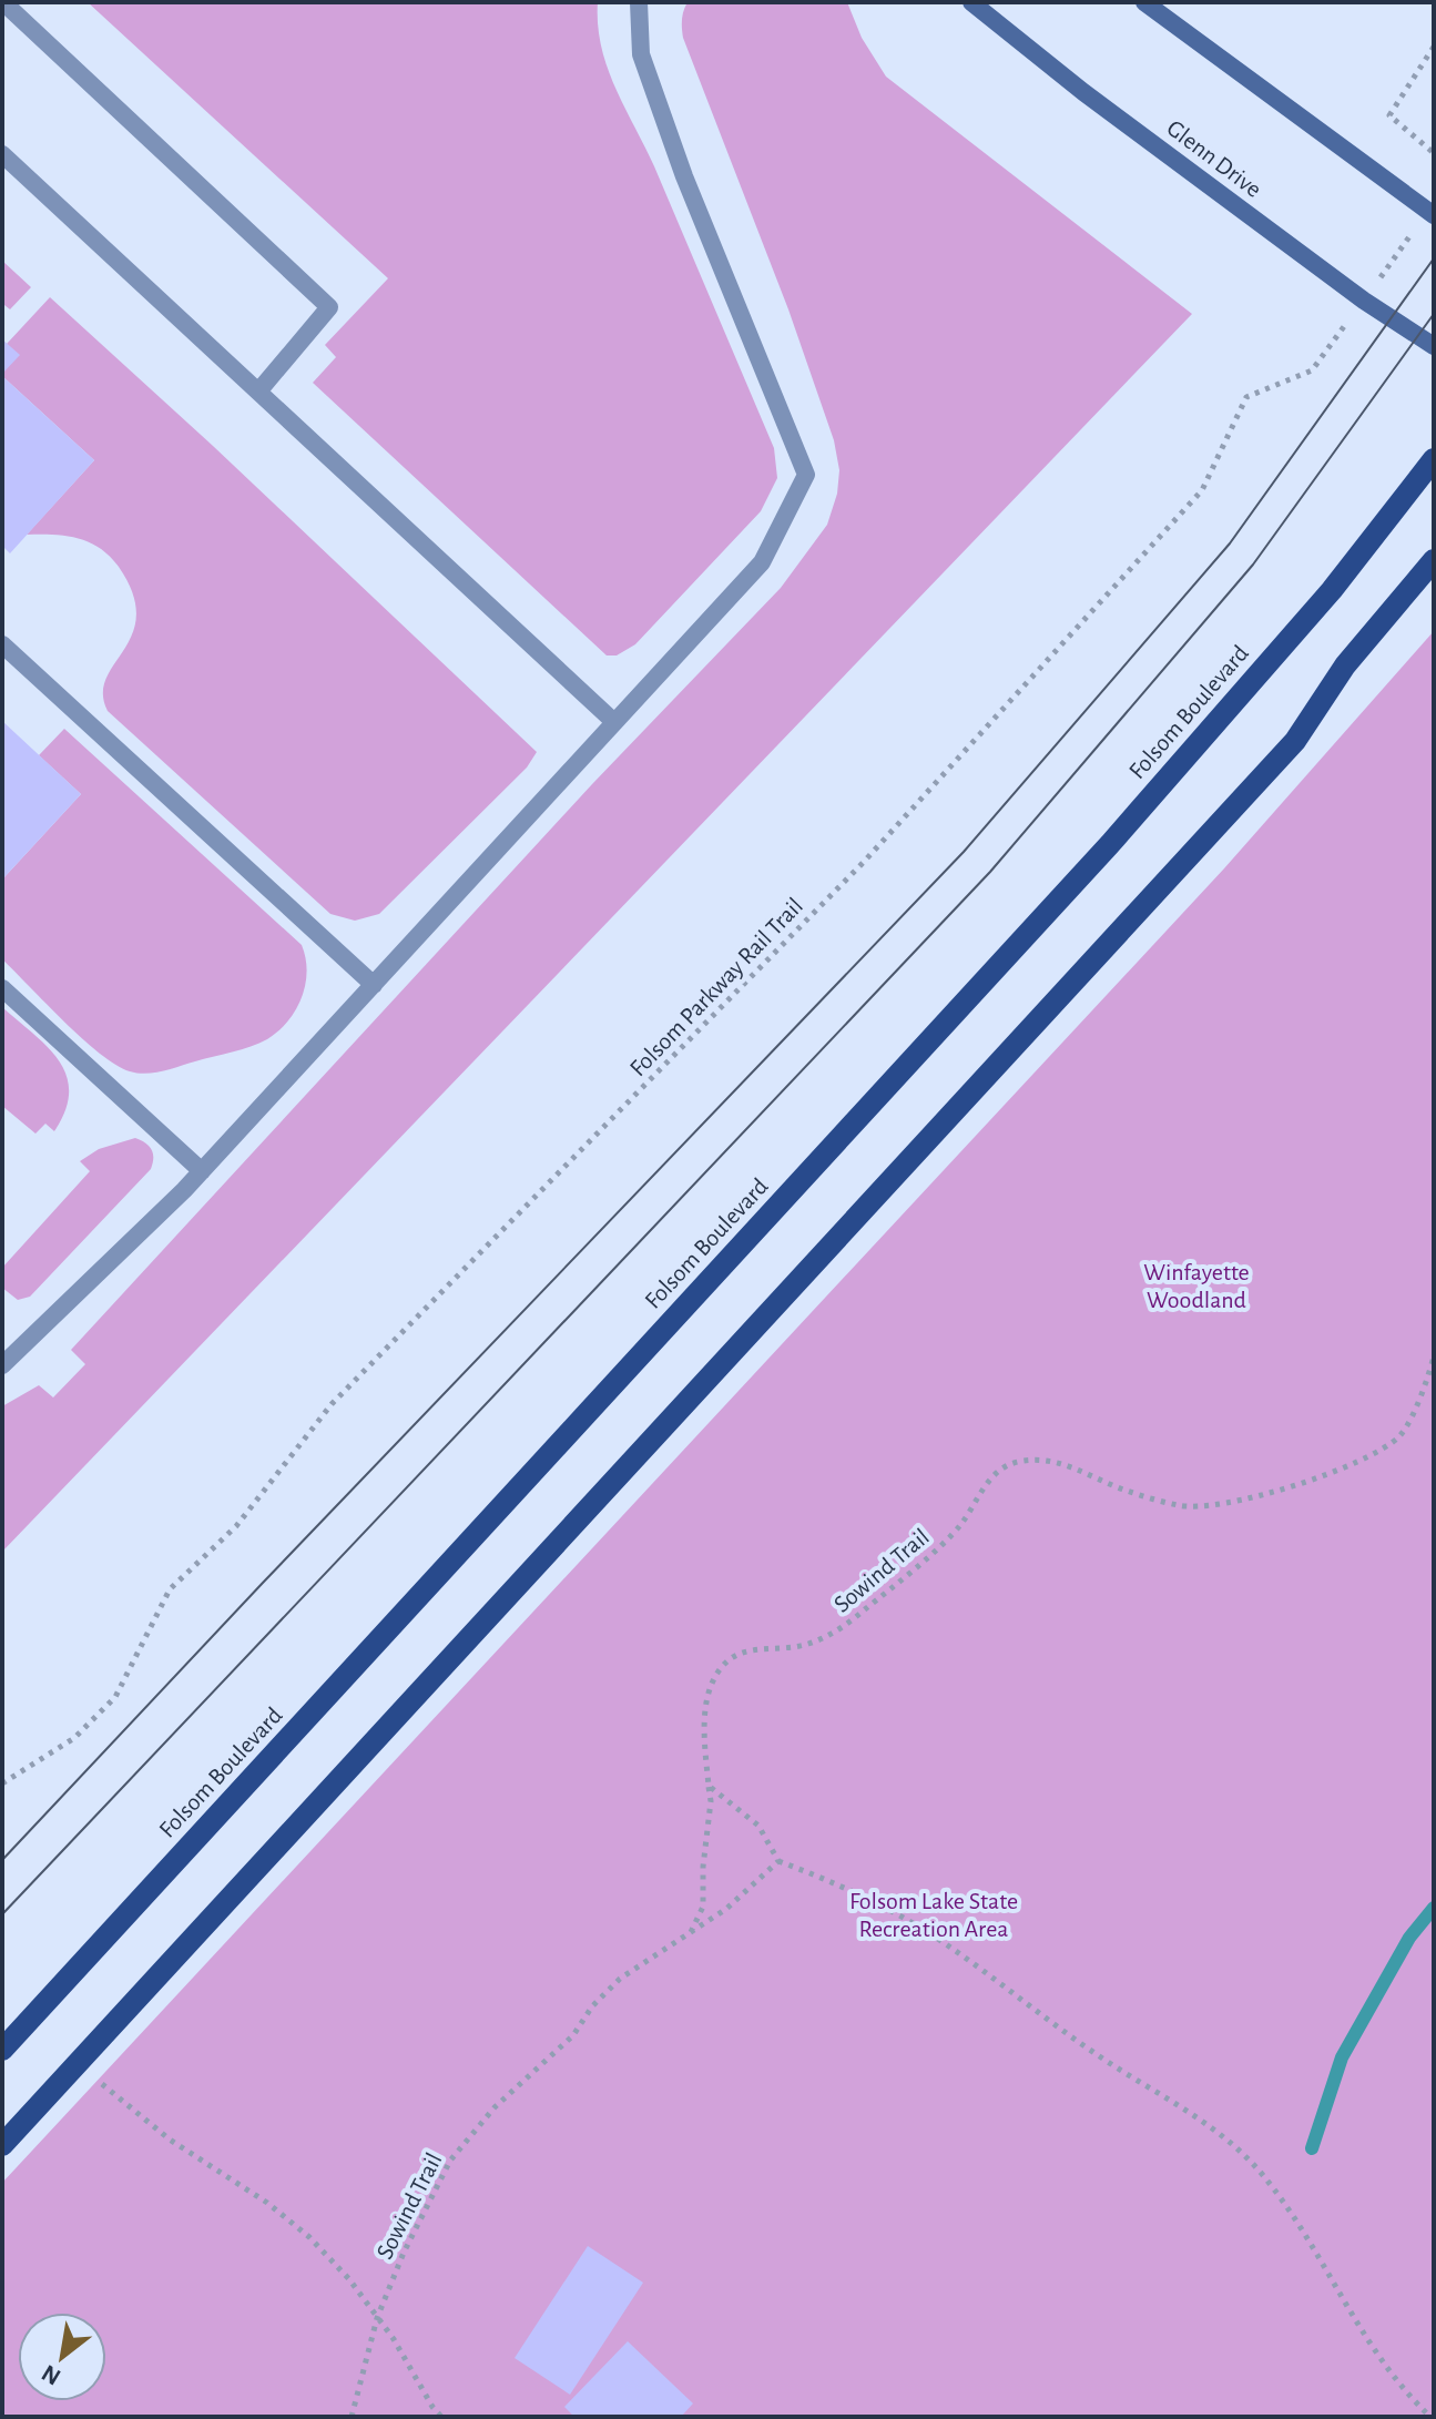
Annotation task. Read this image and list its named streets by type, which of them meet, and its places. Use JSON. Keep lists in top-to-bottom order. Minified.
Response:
{"streets":{"main road":["Folsom Boulevard"],"street":["Glenn Drive"],"path":["Folsom Parkway Rail Trail","Sowind Trail"]},"crossings":[["Glenn Drive","Folsom Parkway Rail Trail"]],"parks":["Winfayette Woodland","Folsom Lake State Recreation Area"],"north":"bottom left"}
